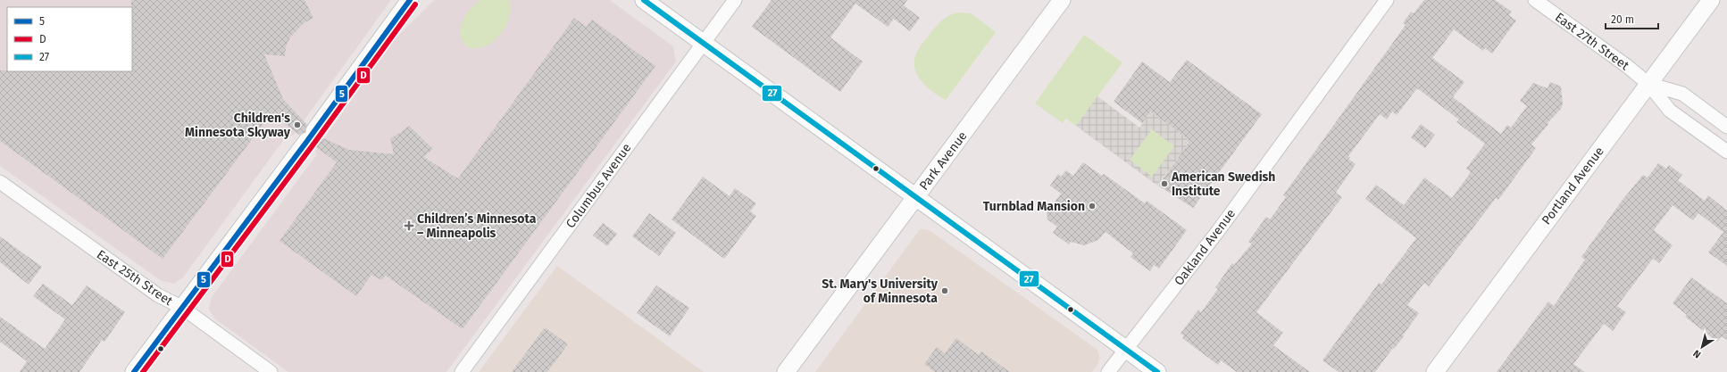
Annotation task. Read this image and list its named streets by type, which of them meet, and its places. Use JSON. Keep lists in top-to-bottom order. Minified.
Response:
{"streets":{"street":["East 27th Street","Park Avenue","Columbus Avenue","Portland Avenue","Oakland Avenue","East 25th Street"]},"crossings":[["East 27th Street","Portland Avenue"]],"places":{"other":["Children's Minnesota Skyway","American Swedish Institute","Turnblad Mansion","St. Mary's University of Minnesota"],"health":["Children’s Minnesota – Minneapolis"]},"lines":["transit line 5","transit line 27","transit line D"],"legend":["5","D","27"],"scale_bar":"20 m","north":"bottom left"}
